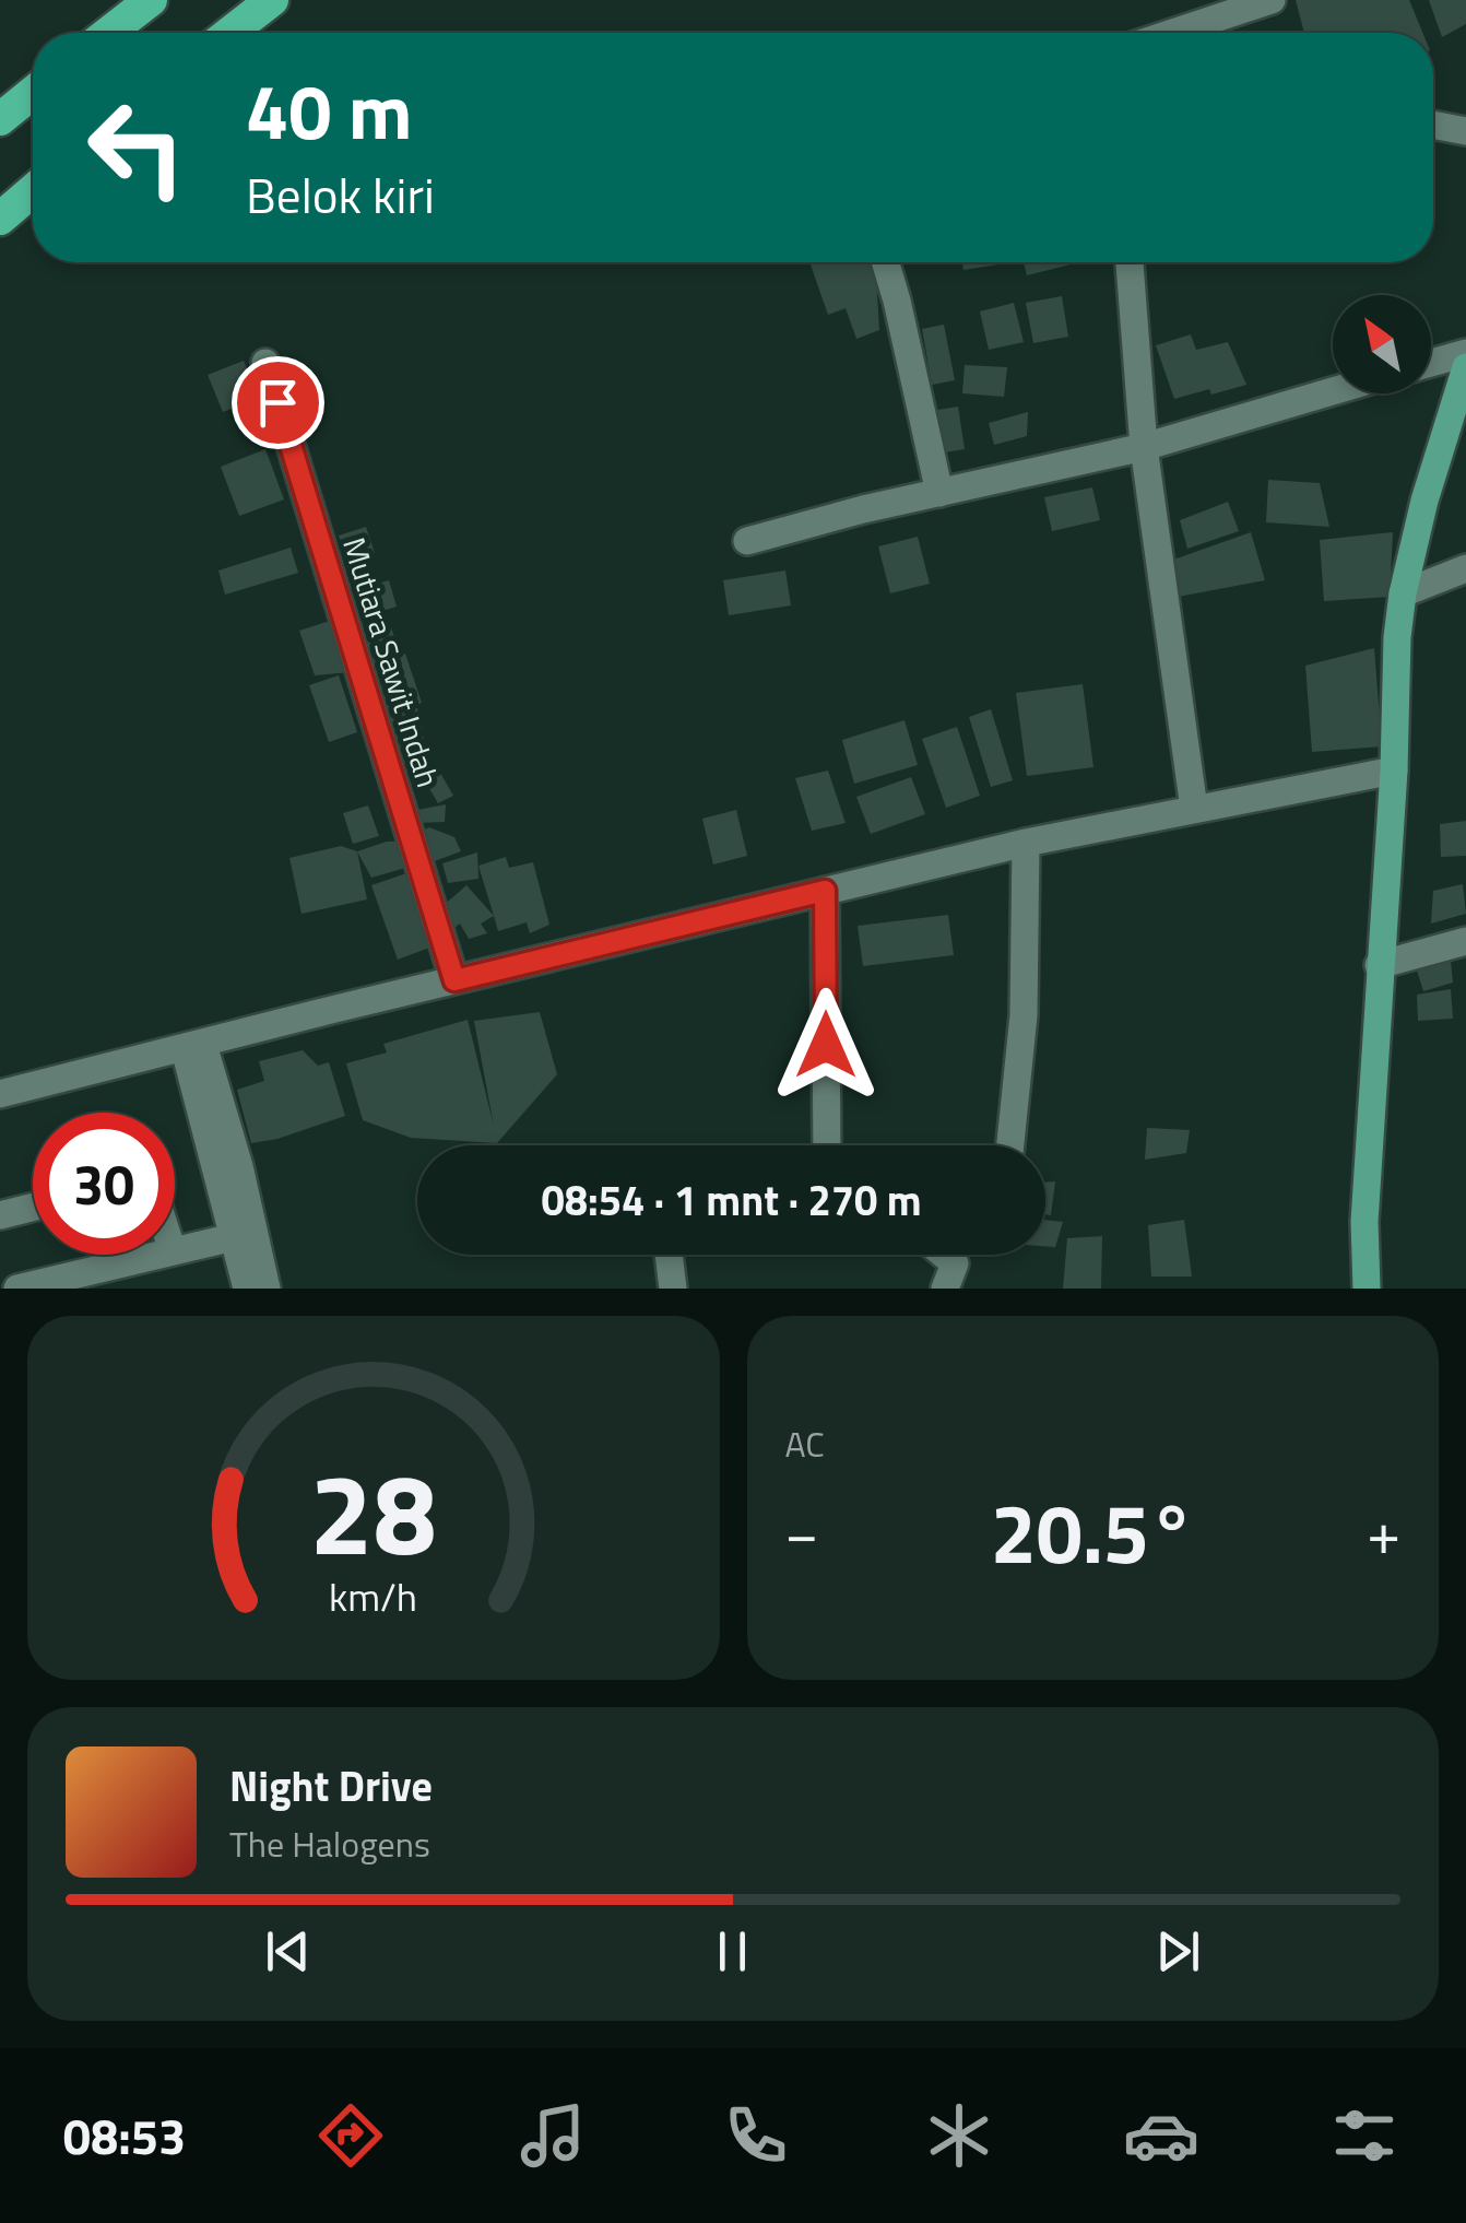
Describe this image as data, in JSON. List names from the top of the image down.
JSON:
{
  "streets": {
    "street": ["Mutiara Sawit Indah"]
  },
  "north": "top left",
  "page": {
    "turn": ["40 m", "Belok kiri"],
    "limit": "30",
    "trip": "08:54 · 1 mnt · 270 m",
    "tile": "AC",
    "heat": ["−", "20.5°", "+"],
    "song": ["Night Drive", "The Halogens"],
    "tabs": "08:53",
    "gauge": ["28", "km/h"]
  }
}
